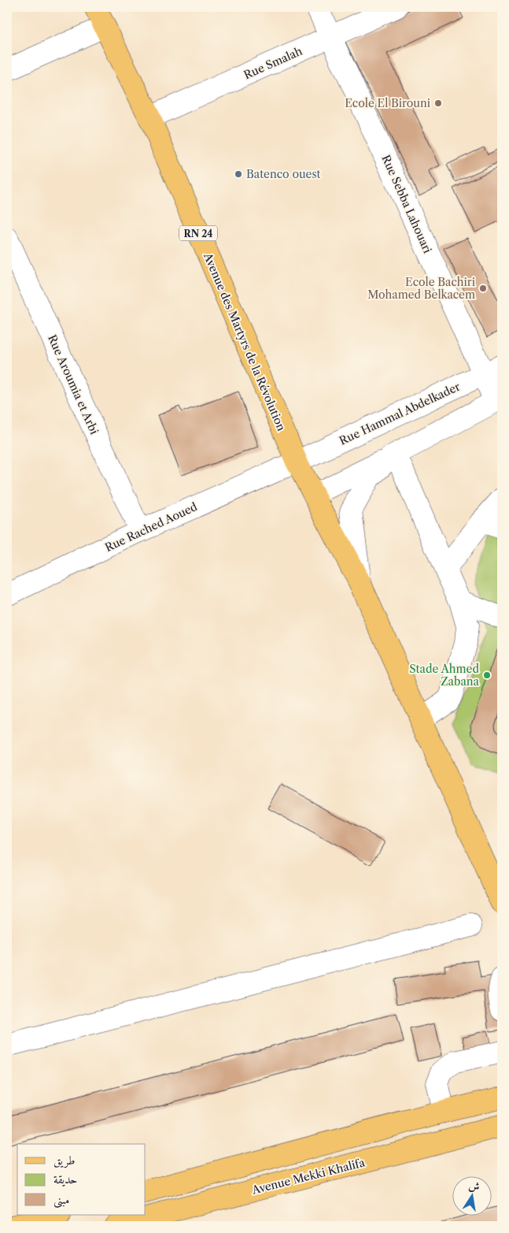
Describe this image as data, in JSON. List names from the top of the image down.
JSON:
{
  "streets": {
    "main road": ["RN 24", "Avenue des Martyrs de la Révolution", "Avenue Mekki Khalifa"],
    "street": [
      "Rue Smalah",
      "Rue Sebba Lahouari",
      "Rue Aroumia et Arbi",
      "Rue Hammal Abdelkader",
      "Rue Rached Aoued"
    ]
  },
  "crossings": [
    ["Rue Smalah", "Rue Sebba Lahouari"],
    ["Rue Smalah", "Avenue des Martyrs de la Révolution"],
    ["Rue Sebba Lahouari", "Rue Hammal Abdelkader"],
    ["Avenue des Martyrs de la Révolution", "Rue Hammal Abdelkader"],
    ["Avenue des Martyrs de la Révolution", "Rue Rached Aoued"],
    ["Rue Aroumia et Arbi", "Rue Rached Aoued"],
    ["Rue Hammal Abdelkader", "Rue Rached Aoued"]
  ],
  "places": [
    "Ecole El Birouni",
    "Batenco ouest",
    "Ecole Bachiri Mohamed Belkacem",
    "Stade Ahmed Zabana"
  ],
  "legend": ["طريق", "حديقة", "مبنى"],
  "north": "top"
}
